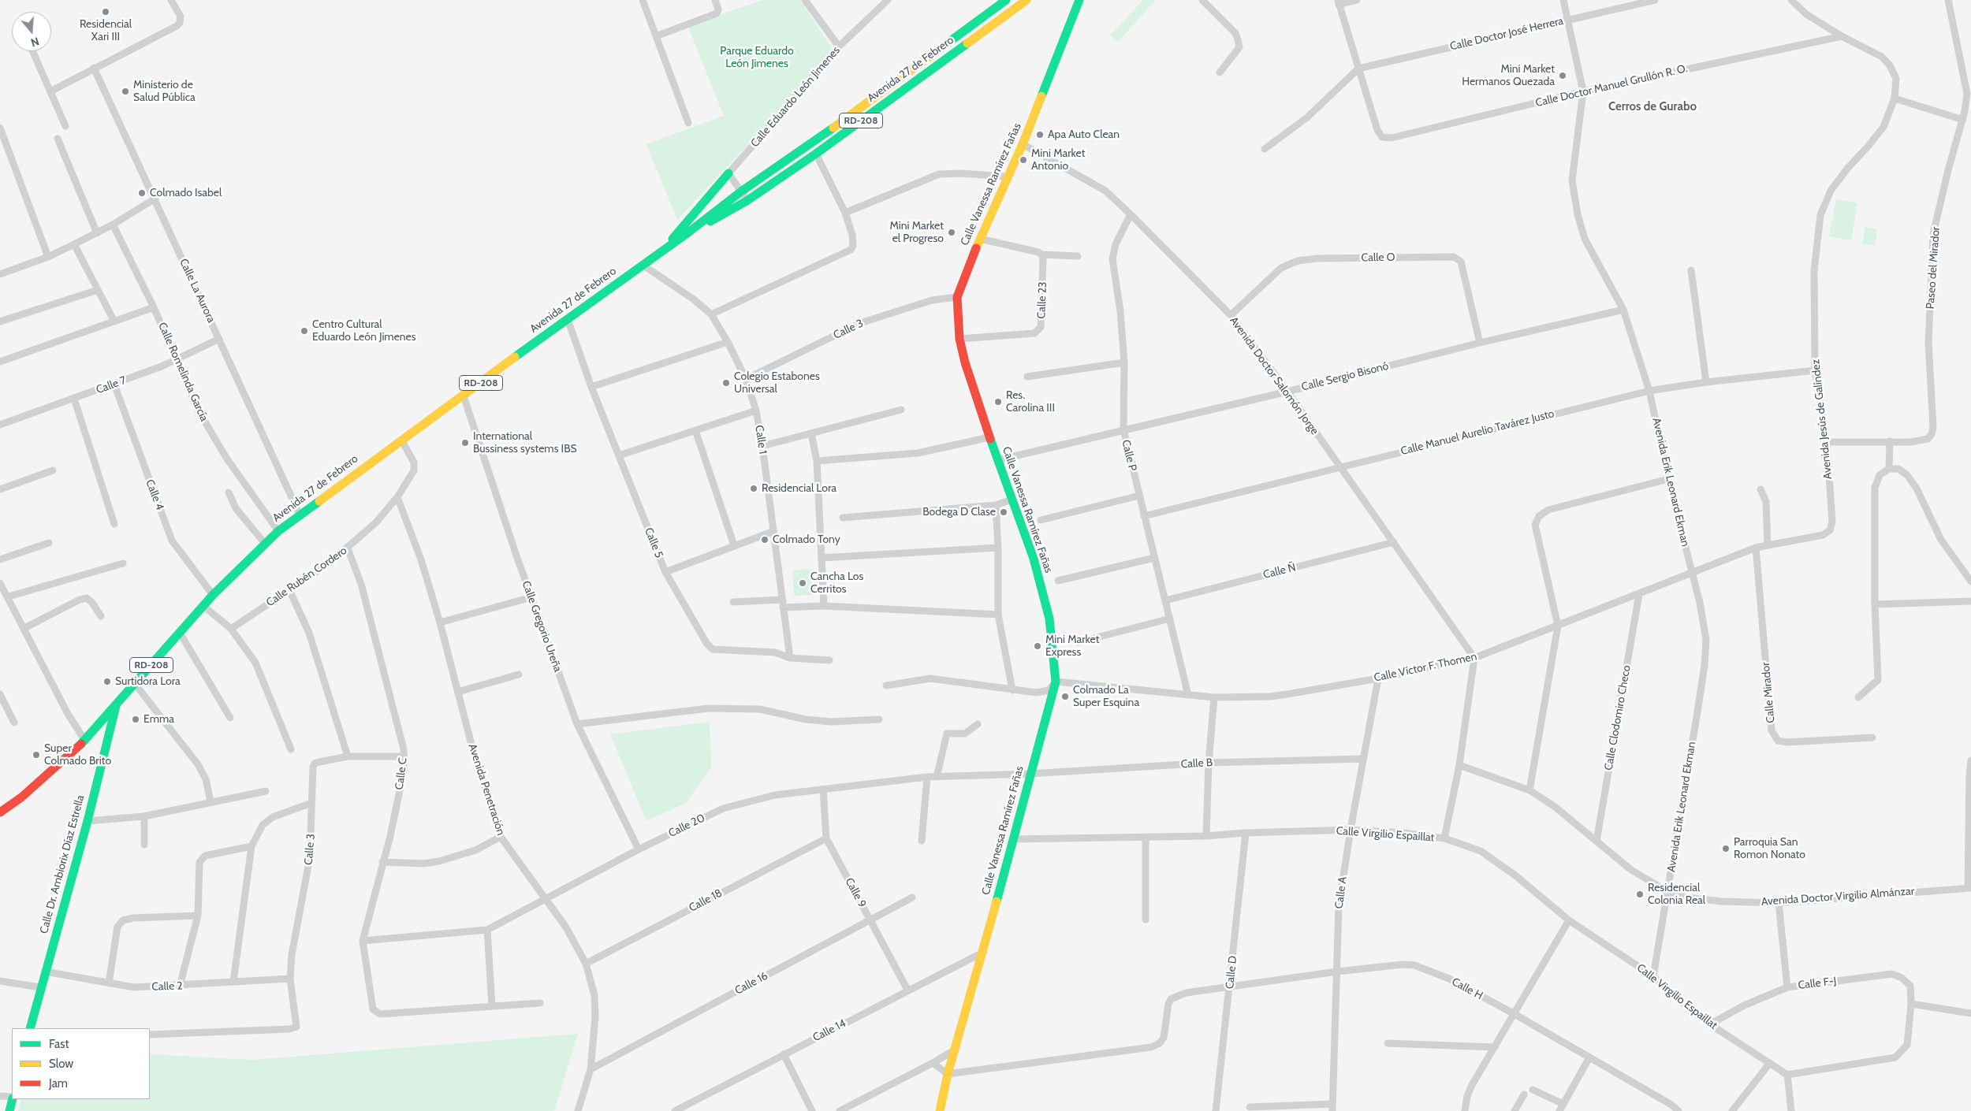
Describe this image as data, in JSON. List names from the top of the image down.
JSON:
{
  "streets": {
    "main road": [
      "Avenida 27 de Febrero",
      "RD-208",
      "Calle Vanessa Ramírez Fañas",
      "Calle Dr. Ambiorix Díaz Estrella"
    ],
    "street": [
      "Calle Doctor José Herrera",
      "Calle Doctor Manuel Grullón R. O.",
      "Calle Eduardo León Jimenes",
      "Calle O",
      "Paseo del Mirador",
      "Calle La Aurora",
      "Calle 23",
      "Calle 3",
      "Calle Romelinda García",
      "Avenida Doctor Salomón Jorge",
      "Calle Sergio Bisonó",
      "Calle 7",
      "Avenida Jesús de Galíndez",
      "Calle Manuel Aurelio Tavárez Justo",
      "Calle 1",
      "Calle P",
      "Avenida Erik Leonard Ekman",
      "Calle 4",
      "Calle 5",
      "Calle Ñ",
      "Calle Rubén Cordero",
      "Calle Gregorio Ureña",
      "Calle Víctor F. Thomen",
      "Calle Mirador",
      "Calle Clodomiro Checo",
      "Calle B",
      "Calle C",
      "Avenida Penetración",
      "Calle 20",
      "Calle Virgilio Espaillat",
      "Calle 9",
      "Calle A",
      "Avenida Doctor Virgilio Almánzar",
      "Calle 18",
      "Calle D",
      "Calle 16",
      "Calle F-J",
      "Calle 2",
      "Calle H",
      "Calle 14"
    ]
  },
  "crossings": [
    ["Calle Doctor José Herrera", "Calle Doctor Manuel Grullón R. O."],
    ["Calle Doctor José Herrera", "Avenida Erik Leonard Ekman"],
    ["Avenida 27 de Febrero", "Calle La Aurora"],
    ["Avenida 27 de Febrero", "Calle Romelinda García"],
    ["Avenida 27 de Febrero", "Calle 1"],
    ["Avenida 27 de Febrero", "Calle 4"],
    ["Avenida 27 de Febrero", "Calle 5"],
    ["Avenida 27 de Febrero", "Calle Rubén Cordero"],
    ["Avenida 27 de Febrero", "Calle Gregorio Ureña"],
    ["Avenida 27 de Febrero", "Calle Dr. Ambiorix Díaz Estrella"],
    ["Calle Doctor Manuel Grullón R. O.", "Avenida Jesús de Galíndez"],
    ["Calle Doctor Manuel Grullón R. O.", "Avenida Erik Leonard Ekman"],
    ["Calle Vanessa Ramírez Fañas", "Calle 23"],
    ["Calle Vanessa Ramírez Fañas", "Calle 3"],
    ["Calle Vanessa Ramírez Fañas", "Avenida Doctor Salomón Jorge"],
    ["Calle Vanessa Ramírez Fañas", "Calle Sergio Bisonó"],
    ["Calle Vanessa Ramírez Fañas", "Calle Víctor F. Thomen"],
    ["Calle Vanessa Ramírez Fañas", "Calle B"],
    ["Calle Vanessa Ramírez Fañas", "Calle 20"],
    ["Calle Vanessa Ramírez Fañas", "Calle Virgilio Espaillat"],
    ["Calle Vanessa Ramírez Fañas", "Calle H"],
    ["Calle Vanessa Ramírez Fañas", "Calle 14"],
    ["Calle O", "Avenida Doctor Salomón Jorge"],
    ["Calle O", "Calle Sergio Bisonó"],
    ["Paseo del Mirador", "Avenida Jesús de Galíndez"],
    ["Calle La Aurora", "Calle 7"],
    ["Calle 3", "Calle 1"],
    ["Calle 3", "Calle C"],
    ["Calle 3", "Calle 2"],
    ["Calle Romelinda García", "Calle 7"],
    ["Avenida Doctor Salomón Jorge", "Calle Sergio Bisonó"],
    ["Avenida Doctor Salomón Jorge", "Calle Manuel Aurelio Tavárez Justo"],
    ["Avenida Doctor Salomón Jorge", "Calle P"],
    ["Avenida Doctor Salomón Jorge", "Calle Ñ"],
    ["Avenida Doctor Salomón Jorge", "Calle Víctor F. Thomen"],
    ["Calle Sergio Bisonó", "Calle P"],
    ["Calle Sergio Bisonó", "Avenida Erik Leonard Ekman"],
    ["Calle 7", "Calle 4"],
    ["Avenida Jesús de Galíndez", "Calle Manuel Aurelio Tavárez Justo"],
    ["Avenida Jesús de Galíndez", "Calle Víctor F. Thomen"],
    ["Calle Manuel Aurelio Tavárez Justo", "Calle P"],
    ["Calle Manuel Aurelio Tavárez Justo", "Avenida Erik Leonard Ekman"],
    ["Calle 1", "Calle 5"],
    ["Calle P", "Calle Ñ"],
    ["Calle P", "Calle Víctor F. Thomen"],
    ["Avenida Erik Leonard Ekman", "Calle Víctor F. Thomen"],
    ["Avenida Erik Leonard Ekman", "Calle Virgilio Espaillat"],
    ["Avenida Erik Leonard Ekman", "Avenida Doctor Virgilio Almánzar"],
    ["Calle Rubén Cordero", "Calle C"],
    ["Calle Rubén Cordero", "Avenida Penetración"],
    ["Calle Gregorio Ureña", "Calle 20"],
    ["Calle Víctor F. Thomen", "Calle Mirador"],
    ["Calle Víctor F. Thomen", "Calle Clodomiro Checo"],
    ["Calle Víctor F. Thomen", "Calle A"],
    ["Calle Clodomiro Checo", "Avenida Doctor Virgilio Almánzar"],
    ["Calle B", "Calle 20"],
    ["Calle B", "Calle A"],
    ["Calle C", "Calle 20"],
    ["Avenida Penetración", "Calle 20"],
    ["Avenida Penetración", "Calle 18"],
    ["Avenida Penetración", "Calle 16"],
    ["Calle 20", "Calle 9"],
    ["Calle Virgilio Espaillat", "Calle A"],
    ["Calle Virgilio Espaillat", "Calle D"],
    ["Calle Virgilio Espaillat", "Calle F-J"],
    ["Calle Dr. Ambiorix Díaz Estrella", "Calle 2"],
    ["Calle 9", "Calle 18"],
    ["Calle 9", "Calle 16"],
    ["Calle 9", "Calle 14"],
    ["Calle A", "Calle H"],
    ["Calle D", "Calle H"]
  ],
  "districts": ["Cerros de Gurabo"],
  "parks": ["Parque Eduardo León Jimenes"],
  "places": [
    "Residencial Xari III",
    "Mini Market Hermanos Quezada",
    "Ministerio de Salud Pública",
    "Apa Auto Clean",
    "Mini Market Antonio",
    "Colmado Isabel",
    "Mini Market el Progreso",
    "Centro Cultural Eduardo León Jimenes",
    "Colegio Estabones Universal",
    "Res. Carolina III",
    "International Bussiness systems IBS",
    "Residencial Lora",
    "Bodega D Clase",
    "Colmado Tony",
    "Cancha Los Cerritos",
    "Mini Market Express",
    "Surtidora Lora",
    "Colmado La Super Esquina",
    "Emma",
    "Super Colmado Brito",
    "Parroquia San Romon Nonato",
    "Residencial Colonia Real"
  ],
  "legend": ["Fast", "Slow", "Jam"],
  "north": "bottom"
}
